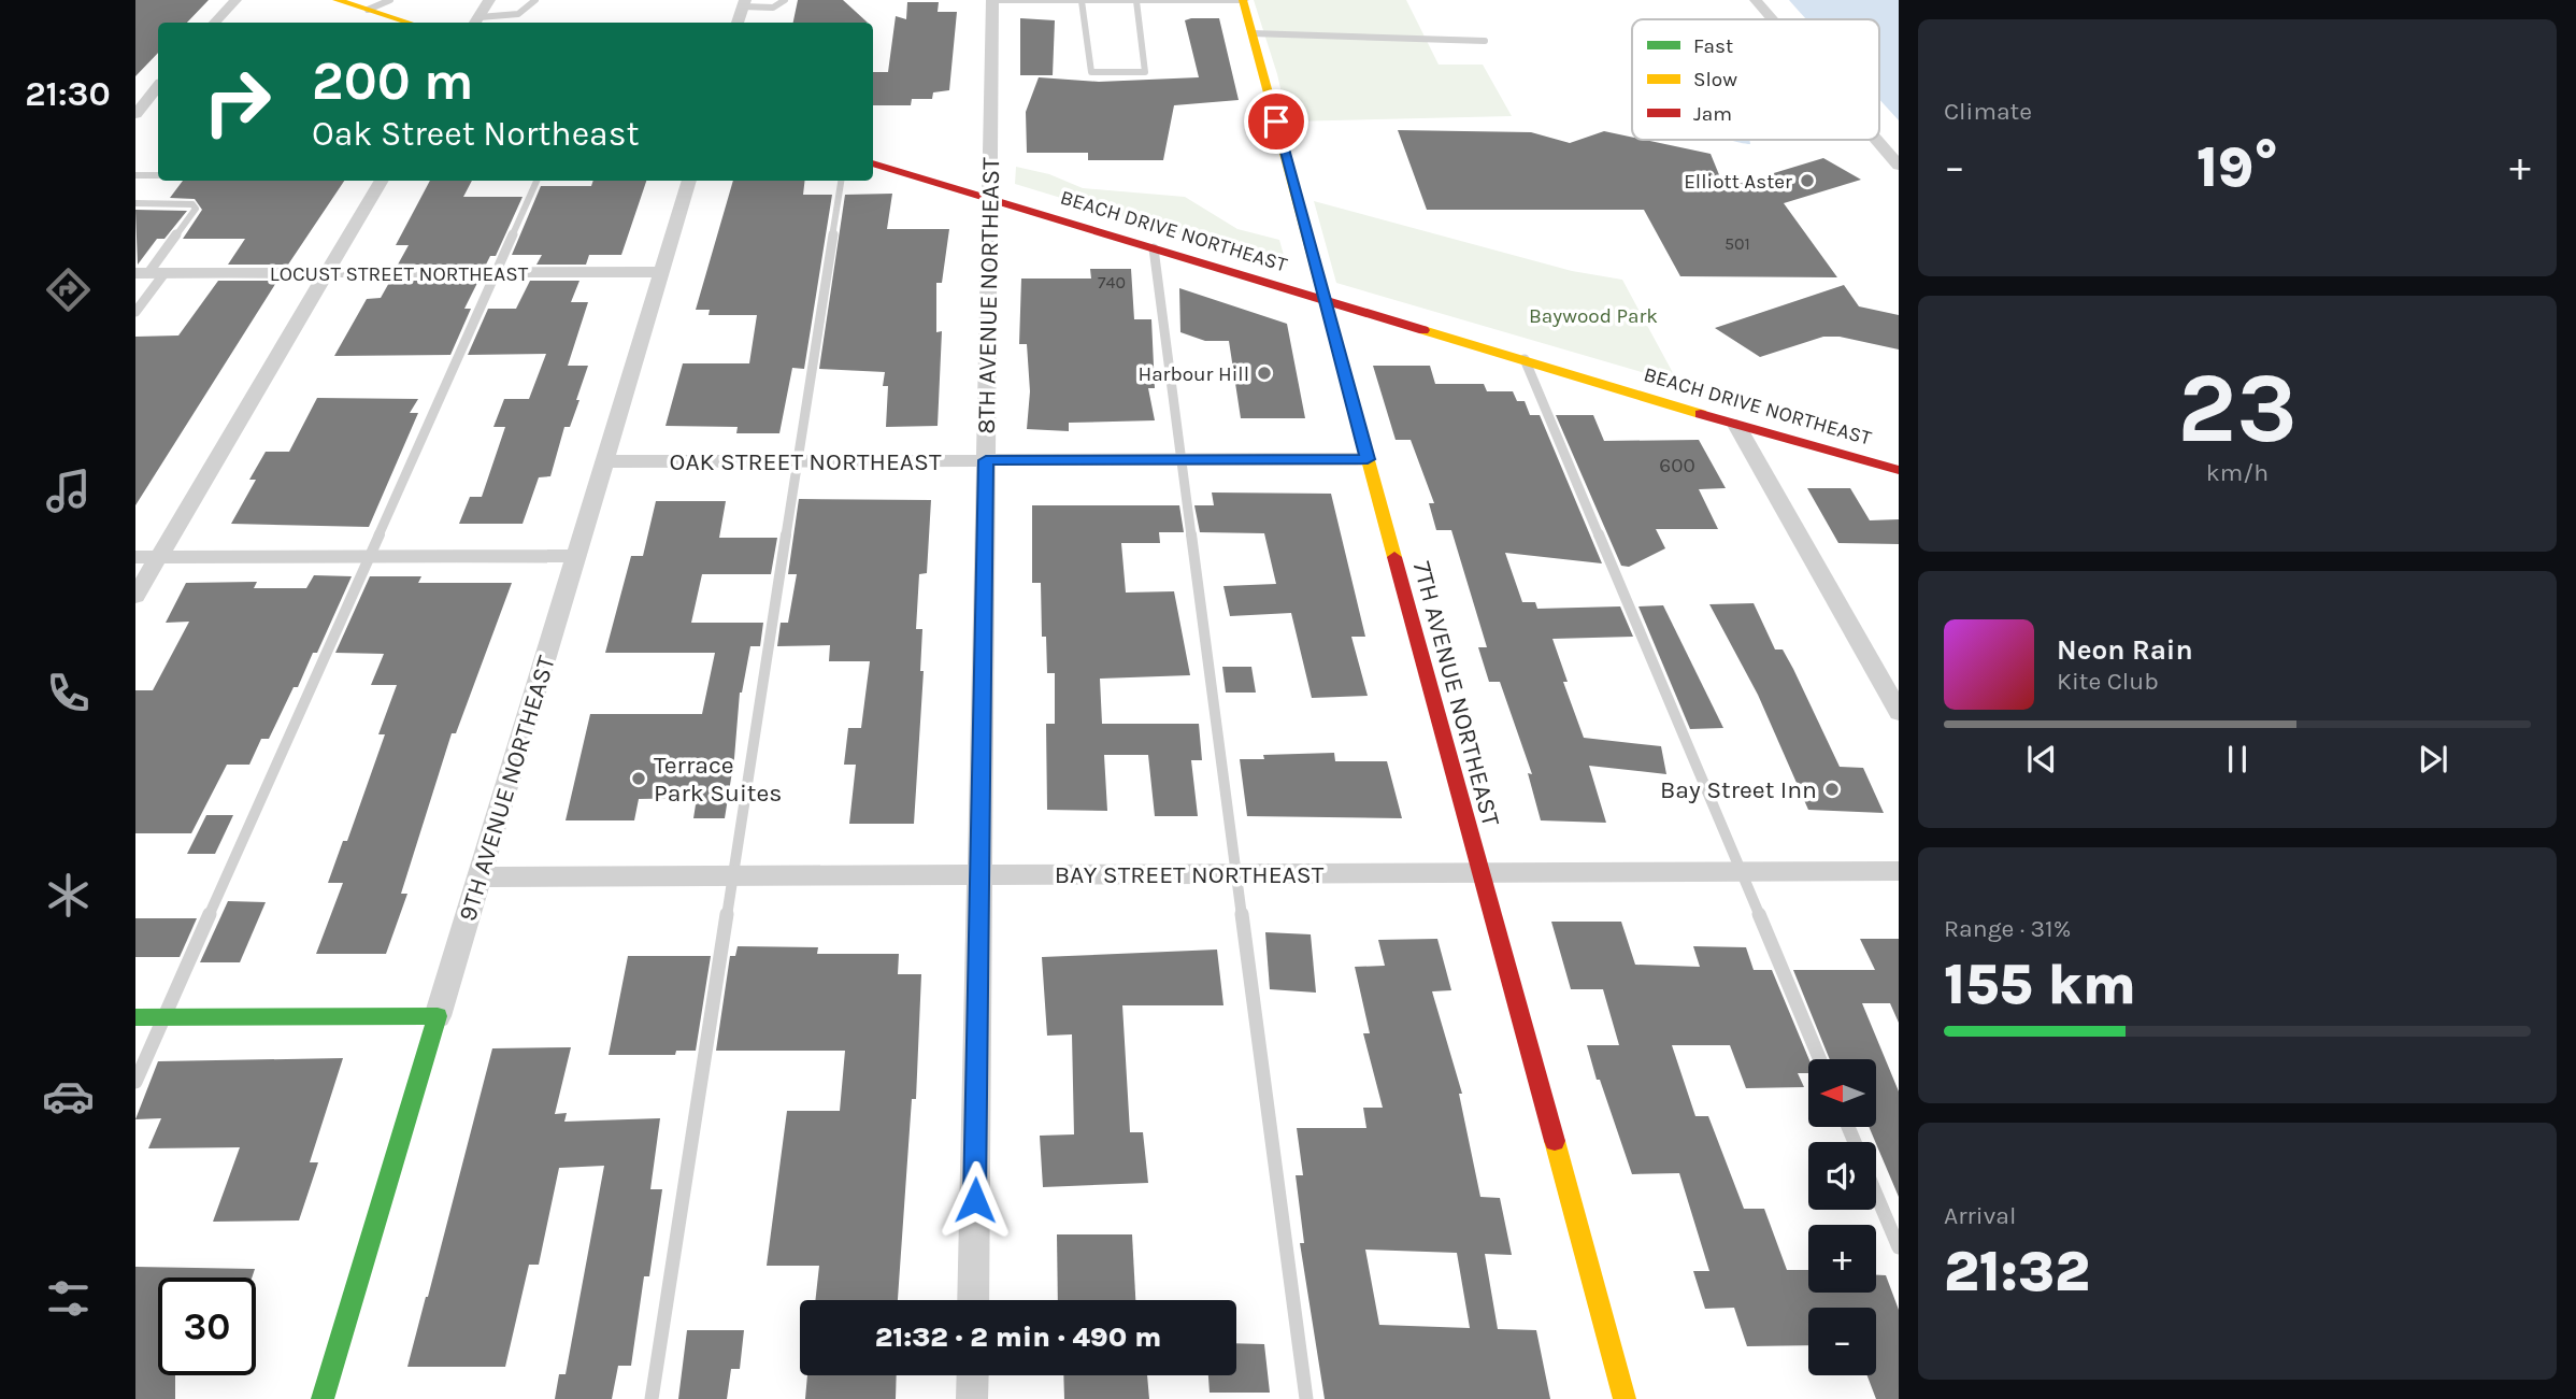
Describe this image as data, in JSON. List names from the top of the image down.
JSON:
{
  "streets": {
    "street": [
      "BEACH DRIVE NORTHEAST",
      "LOCUST STREET NORTHEAST",
      "8TH AVENUE NORTHEAST",
      "OAK STREET NORTHEAST",
      "7TH AVENUE NORTHEAST",
      "9TH AVENUE NORTHEAST",
      "BAY STREET NORTHEAST"
    ]
  },
  "crossings": [
    ["BEACH DRIVE NORTHEAST", "8TH AVENUE NORTHEAST"],
    ["BEACH DRIVE NORTHEAST", "7TH AVENUE NORTHEAST"],
    ["LOCUST STREET NORTHEAST", "9TH AVENUE NORTHEAST"],
    ["8TH AVENUE NORTHEAST", "OAK STREET NORTHEAST"],
    ["8TH AVENUE NORTHEAST", "BAY STREET NORTHEAST"],
    ["OAK STREET NORTHEAST", "7TH AVENUE NORTHEAST"],
    ["OAK STREET NORTHEAST", "9TH AVENUE NORTHEAST"],
    ["7TH AVENUE NORTHEAST", "BAY STREET NORTHEAST"],
    ["9TH AVENUE NORTHEAST", "BAY STREET NORTHEAST"]
  ],
  "parks": ["Baywood Park"],
  "places": [
    "Elliott Aster",
    "Harbour Hill",
    "Terrace Park Suites",
    "Bay Street Inn"
  ],
  "house_numbers": ["501", "740", "600"],
  "legend": ["Fast", "Slow", "Jam"],
  "north": "left",
  "page": {
    "tabs": "21:30",
    "tile": [
      "Climate",
      ["23", "km/h"],
      ["Range · 31%", "155 km"],
      ["Arrival", "21:32"]
    ],
    "turn": ["200 m", "Oak Street Northeast"],
    "heat": ["−", "19°", "+"],
    "song": ["Neon Rain", "Kite Club"],
    "map_buttons": ["+", "−"],
    "limit": "30",
    "trip": "21:32 · 2 min · 490 m"
  }
}
